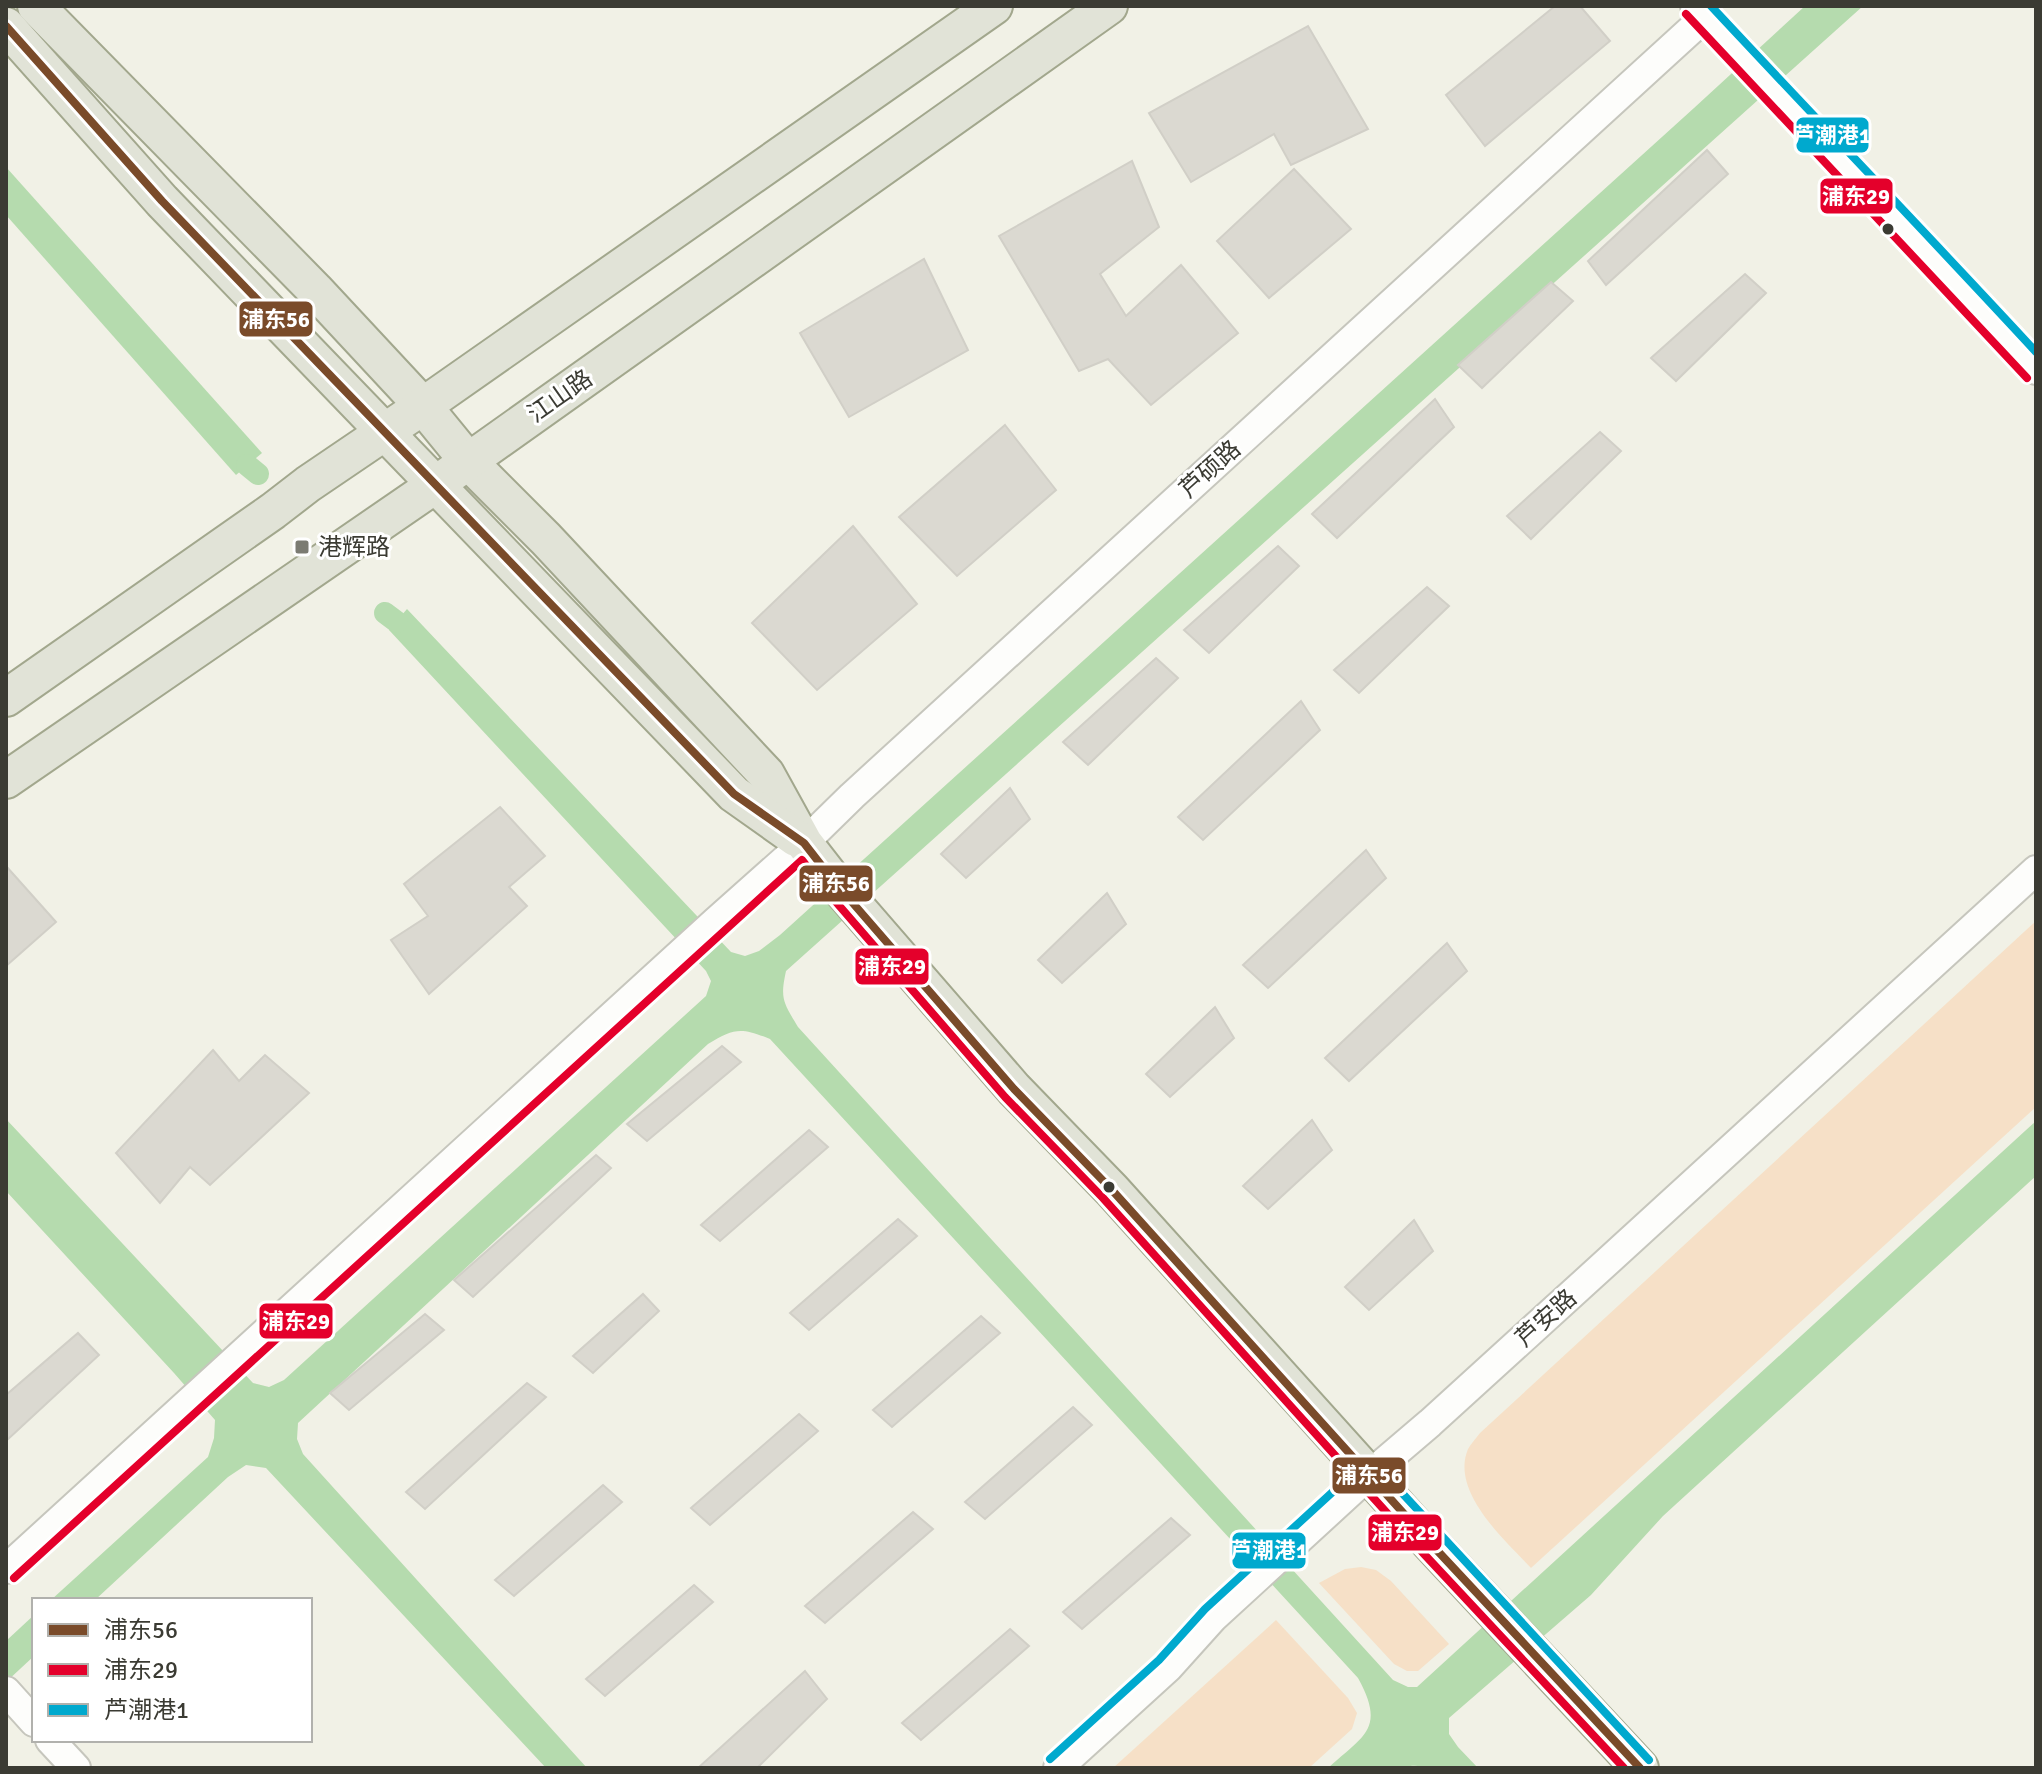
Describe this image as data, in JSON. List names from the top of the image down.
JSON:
{
  "streets": {
    "main road": ["江山路"],
    "street": ["芦硕路", "芦安路"]
  },
  "places": {
    "transit": ["港辉路"]
  },
  "lines": ["transit line 芦潮港1", "transit line 浦东29", "transit line 浦东56"],
  "legend": ["浦东56", "浦东29", "芦潮港1"]
}
